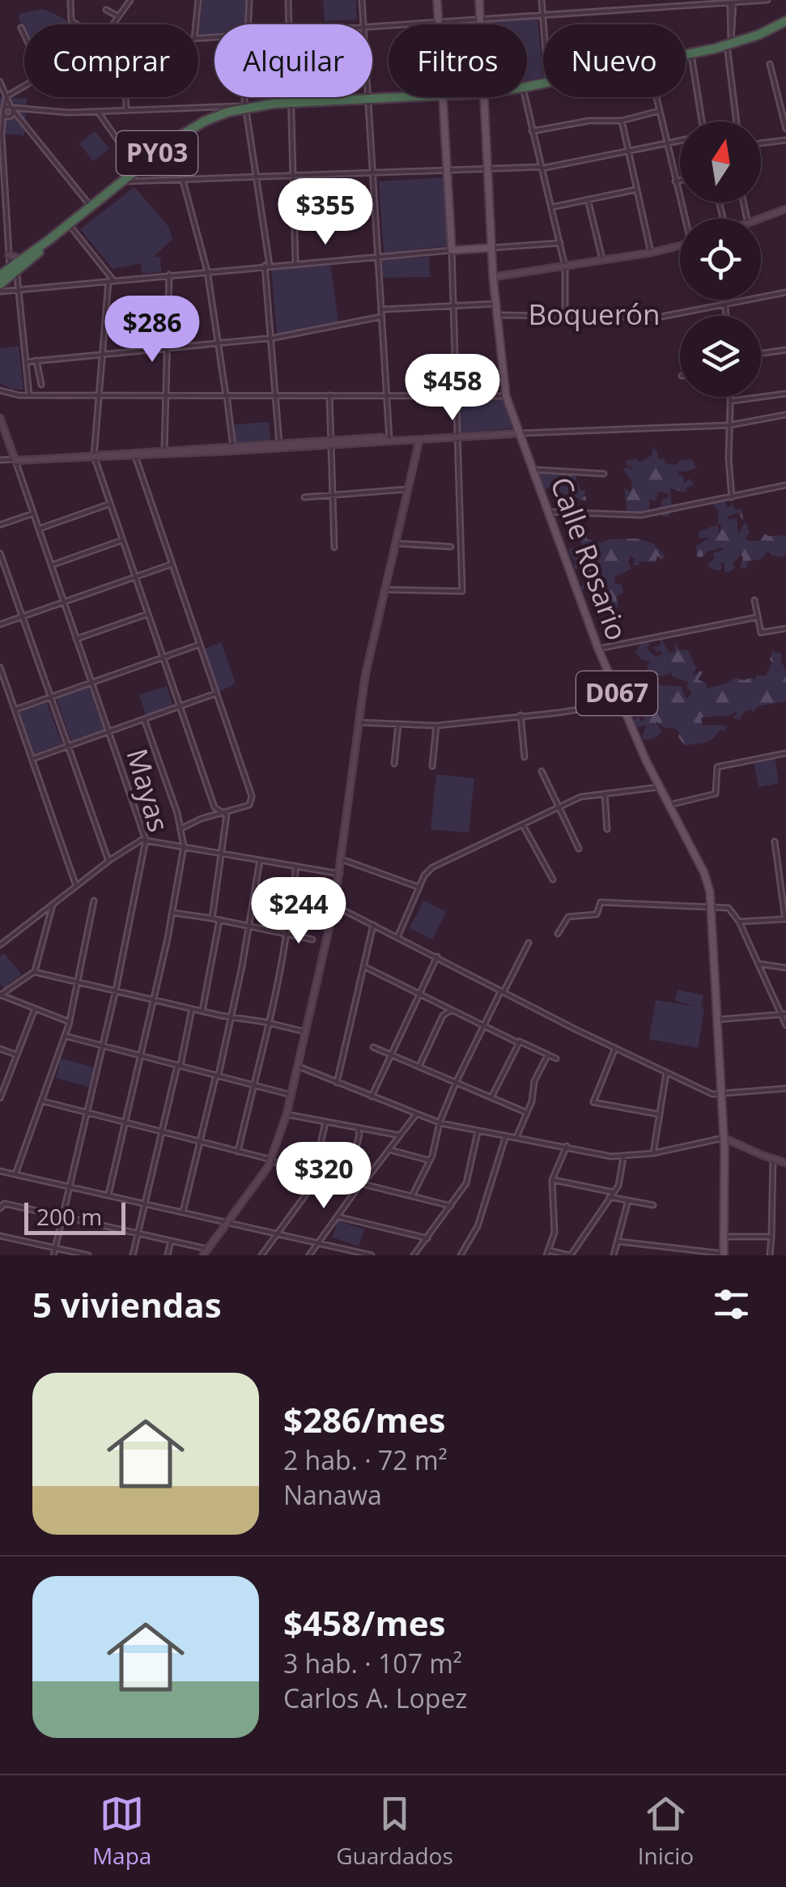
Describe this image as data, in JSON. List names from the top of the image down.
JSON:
{
  "streets": {
    "highway": ["PY03"],
    "main road": ["Calle Rosario", "D067"],
    "street": ["Boquerón", "Mayas"]
  },
  "crossings": [
    ["Boquerón", "Calle Rosario"],
    ["Calle Rosario", "D067"]
  ],
  "scale_bar": "200 m",
  "north": "top",
  "page": {
    "chip": [
      "Comprar",
      "Alquilar",
      "Filtros",
      "Nuevo"
    ],
    "price": [
      "$355",
      "$286",
      "$458",
      "$244",
      "$320"
    ],
    "scale": "200 m",
    "heading": "5 viviendas",
    "list": [
      {
        "name": "$286/mes",
        "note": "2 hab. · 72 m² · Nanawa"
      },
      {
        "name": "$458/mes",
        "note": "3 hab. · 107 m² · Carlos A. Lopez"
      }
    ],
    "tabs": ["Mapa", "Guardados", "Inicio"]
  }
}
